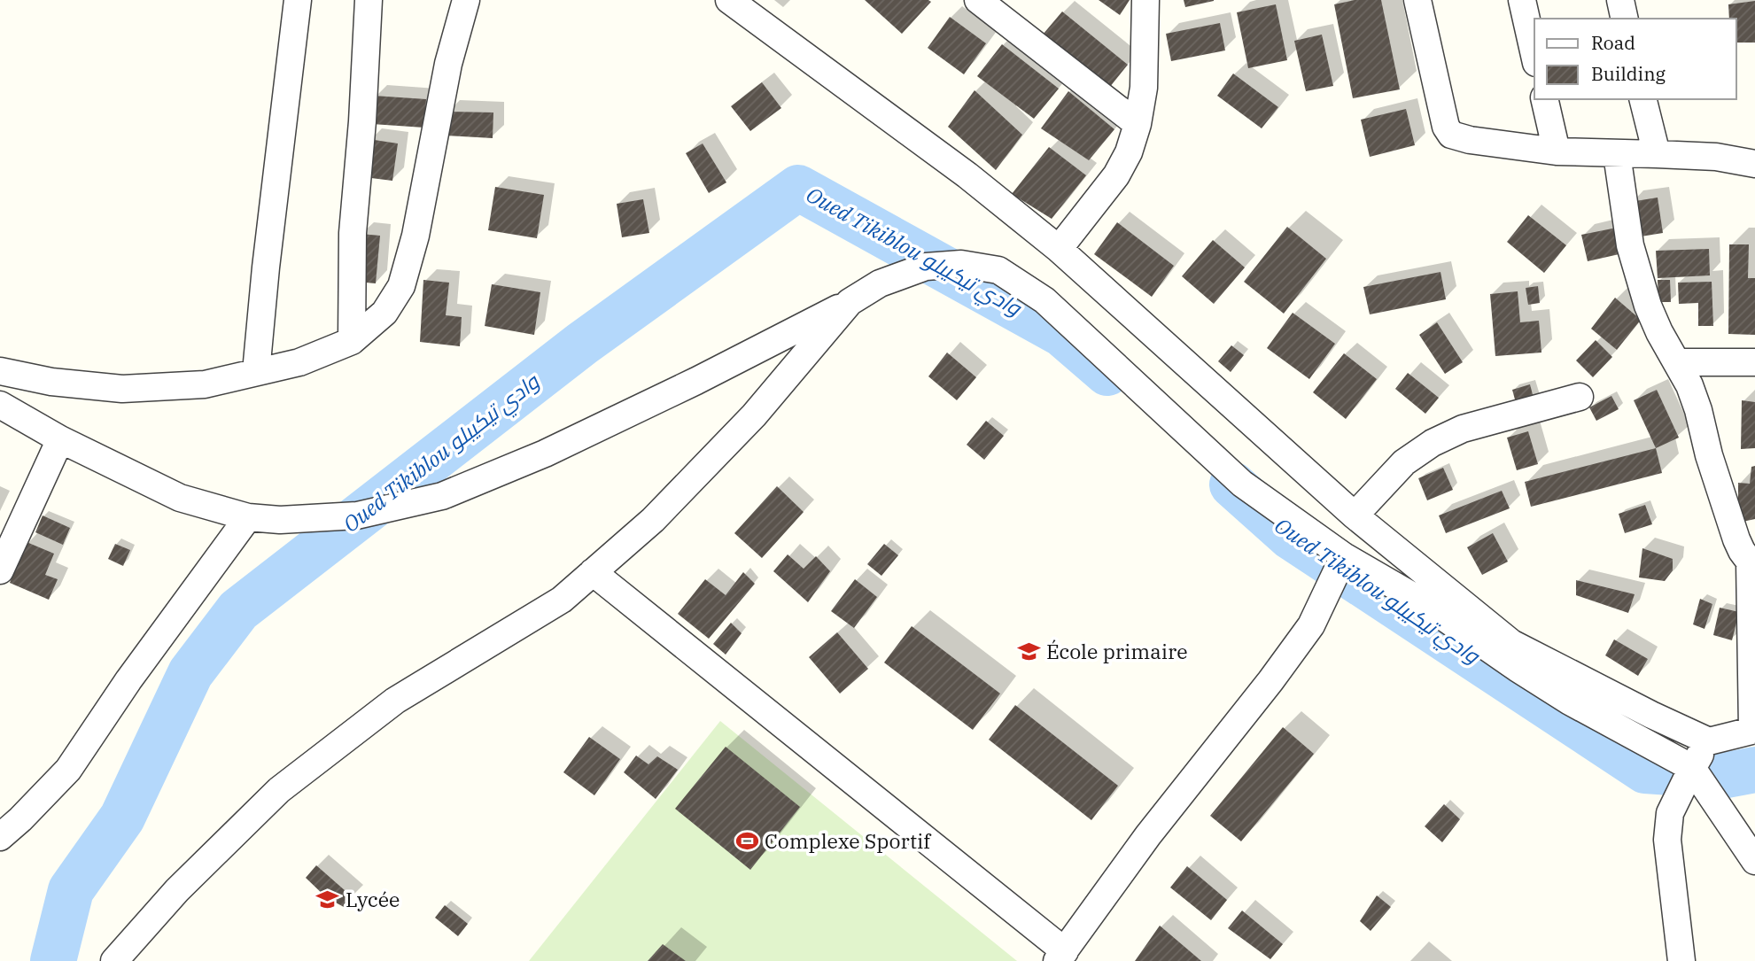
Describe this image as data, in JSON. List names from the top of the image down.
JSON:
{
  "water": ["Oued Tikiblou وادي تيكيبلو"],
  "places": {
    "school or university": ["École primaire", "Lycée"],
    "sports": ["Complexe Sportif"]
  },
  "legend": ["Road", "Building"]
}
